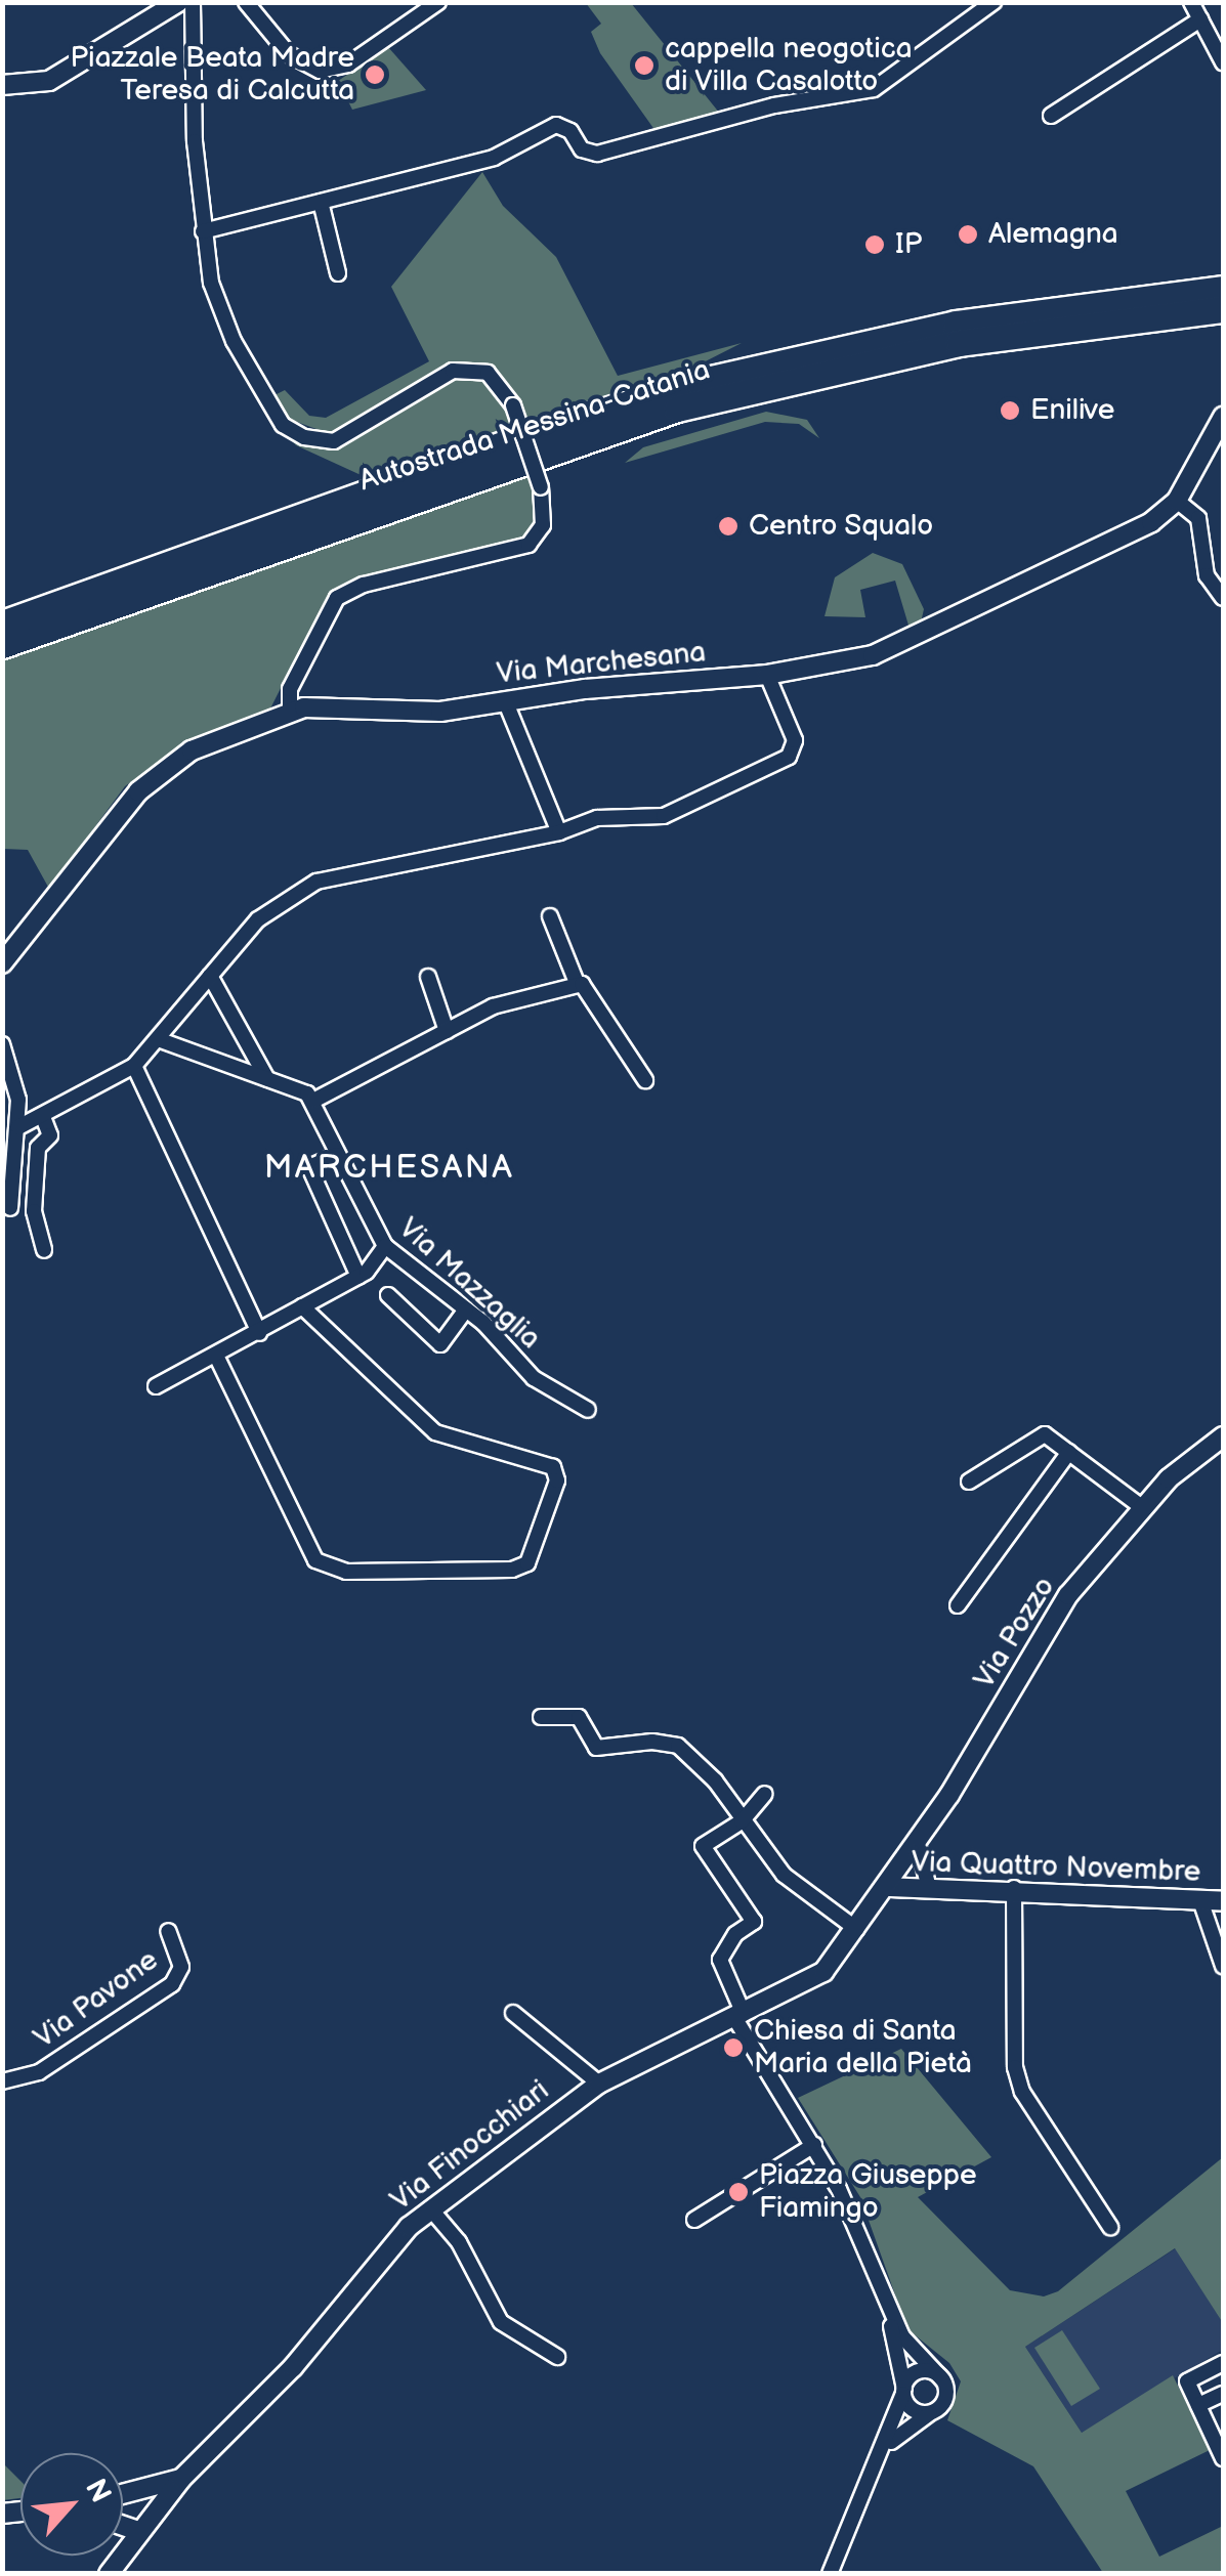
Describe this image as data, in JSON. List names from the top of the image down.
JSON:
{
  "streets": {
    "highway": ["Autostrada Messina-Catania"],
    "street": [
      "Via Marchesana",
      "Via Mazzaglia",
      "Via Pozzo",
      "Via Quattro Novembre",
      "Via Pavone",
      "Via Finocchiari"
    ]
  },
  "crossings": [
    ["Via Pozzo", "Via Quattro Novembre"],
    ["Via Pozzo", "Via Finocchiari"],
    ["Via Quattro Novembre", "Via Finocchiari"]
  ],
  "districts": ["MARCHESANA"],
  "places": [
    "cappella neogotica di Villa Casalotto",
    "Piazzale Beata Madre Teresa di Calcutta",
    "Alemagna",
    "IP",
    "Enilive",
    "Centro Squalo",
    "Chiesa di Santa Maria della Pietà",
    "Piazza Giuseppe Fiamingo"
  ],
  "north": "top right"
}
